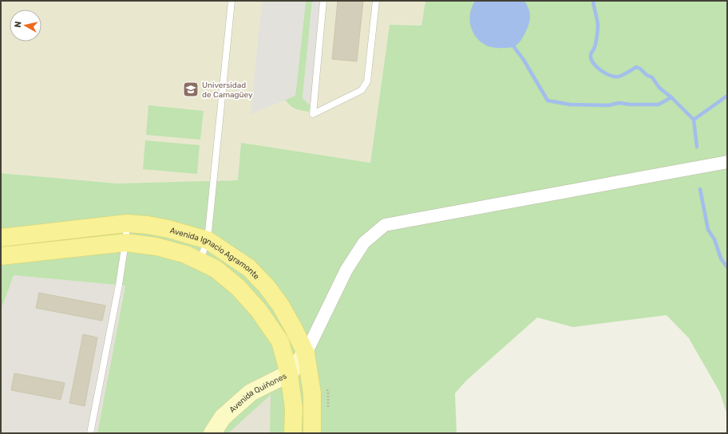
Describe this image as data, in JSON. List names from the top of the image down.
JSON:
{
  "streets": {
    "main road": ["Avenida Ignacio Agramonte"],
    "street": ["Avenida Quiñones"]
  },
  "crossings": [
    ["Avenida Ignacio Agramonte", "Avenida Quiñones"]
  ],
  "places": {
    "school or university": ["Universidad de Camagüey"]
  },
  "north": "left"
}
